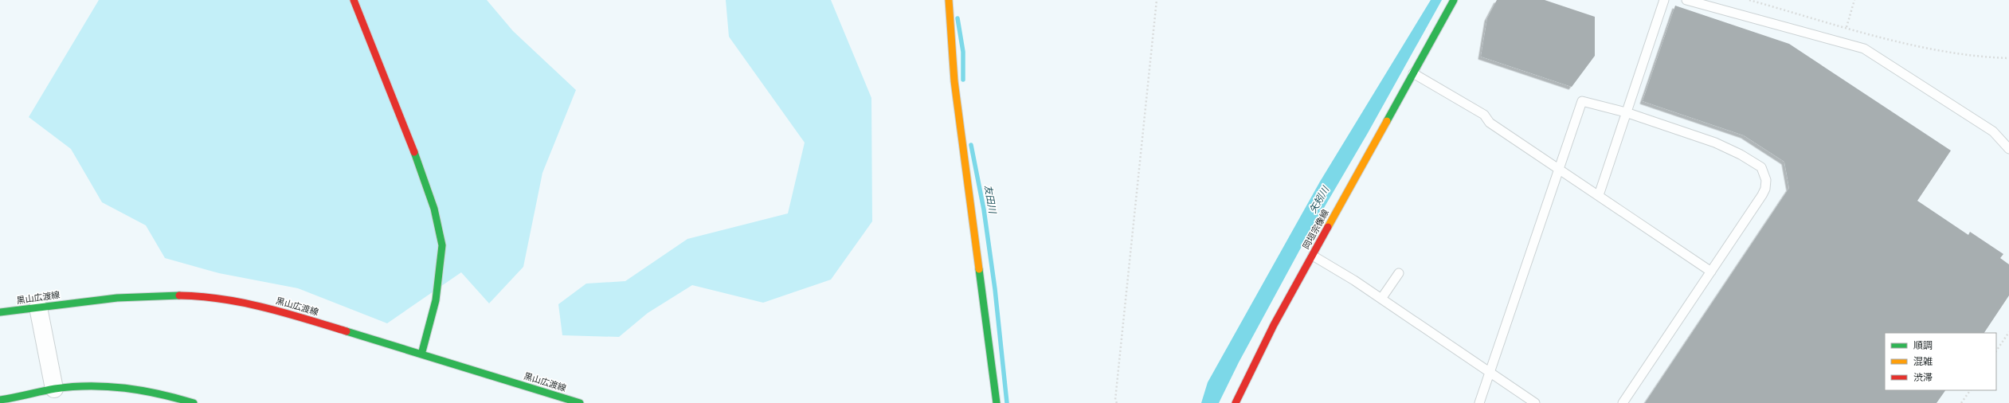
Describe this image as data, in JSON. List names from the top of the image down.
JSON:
{
  "streets": {
    "main road": ["岡垣宗像線", "黒山広渡線"]
  },
  "water": ["友田川", "矢矧川"],
  "legend": ["順調", "混雑", "渋滞"]
}
